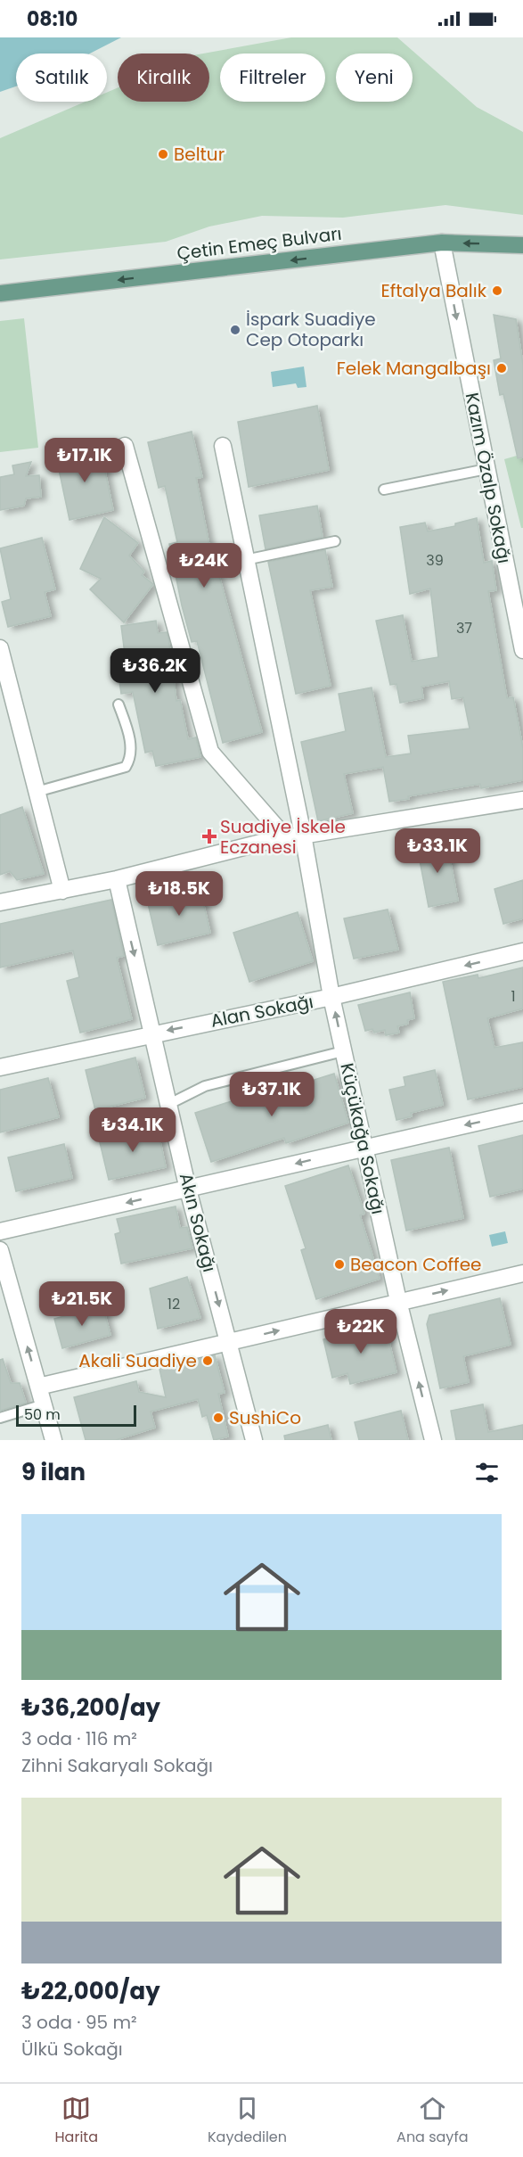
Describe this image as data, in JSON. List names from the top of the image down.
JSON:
{
  "streets": {
    "main road": ["Çetin Emeç Bulvarı"],
    "street": [
      "Kazım Özalp Sokağı",
      "Alan Sokağı",
      "Küçükağa Sokağı",
      "Akın Sokağı"
    ]
  },
  "crossings": [
    ["Çetin Emeç Bulvarı", "Kazım Özalp Sokağı"],
    ["Alan Sokağı", "Küçükağa Sokağı"],
    ["Alan Sokağı", "Akın Sokağı"]
  ],
  "one_way": [
    "Çetin Emeç Bulvarı",
    "Kazım Özalp Sokağı",
    "Alan Sokağı",
    "Akın Sokağı"
  ],
  "places": {
    "other": [
      "Beltur",
      "Eftalya Balık",
      "İspark Suadiye Cep Otoparkı",
      "Felek Mangalbaşı",
      "Beacon Coffee",
      "Akali Suadiye",
      "SushiCo"
    ],
    "health": ["Suadiye İskele Eczanesi"]
  },
  "house_numbers": [
    "39",
    "37",
    "1",
    "12"
  ],
  "scale_bar": "50 m",
  "page": {
    "status": "08:10",
    "chip": [
      "Satılık",
      "Kiralık",
      "Filtreler",
      "Yeni"
    ],
    "price": [
      "₺17.1K",
      "₺24K",
      "₺36.2K",
      "₺33.1K",
      "₺18.5K",
      "₺37.1K",
      "₺34.1K",
      "₺21.5K",
      "₺22K"
    ],
    "scale": "50 m",
    "heading": "9 ilan",
    "list": [
      {
        "name": "₺36,200/ay",
        "note": "3 oda · 116 m² · Zihni Sakaryalı Sokağı"
      },
      {
        "name": "₺22,000/ay",
        "note": "3 oda · 95 m² · Ülkü Sokağı"
      }
    ],
    "tabs": ["Harita", "Kaydedilen", "Ana sayfa"]
  }
}
